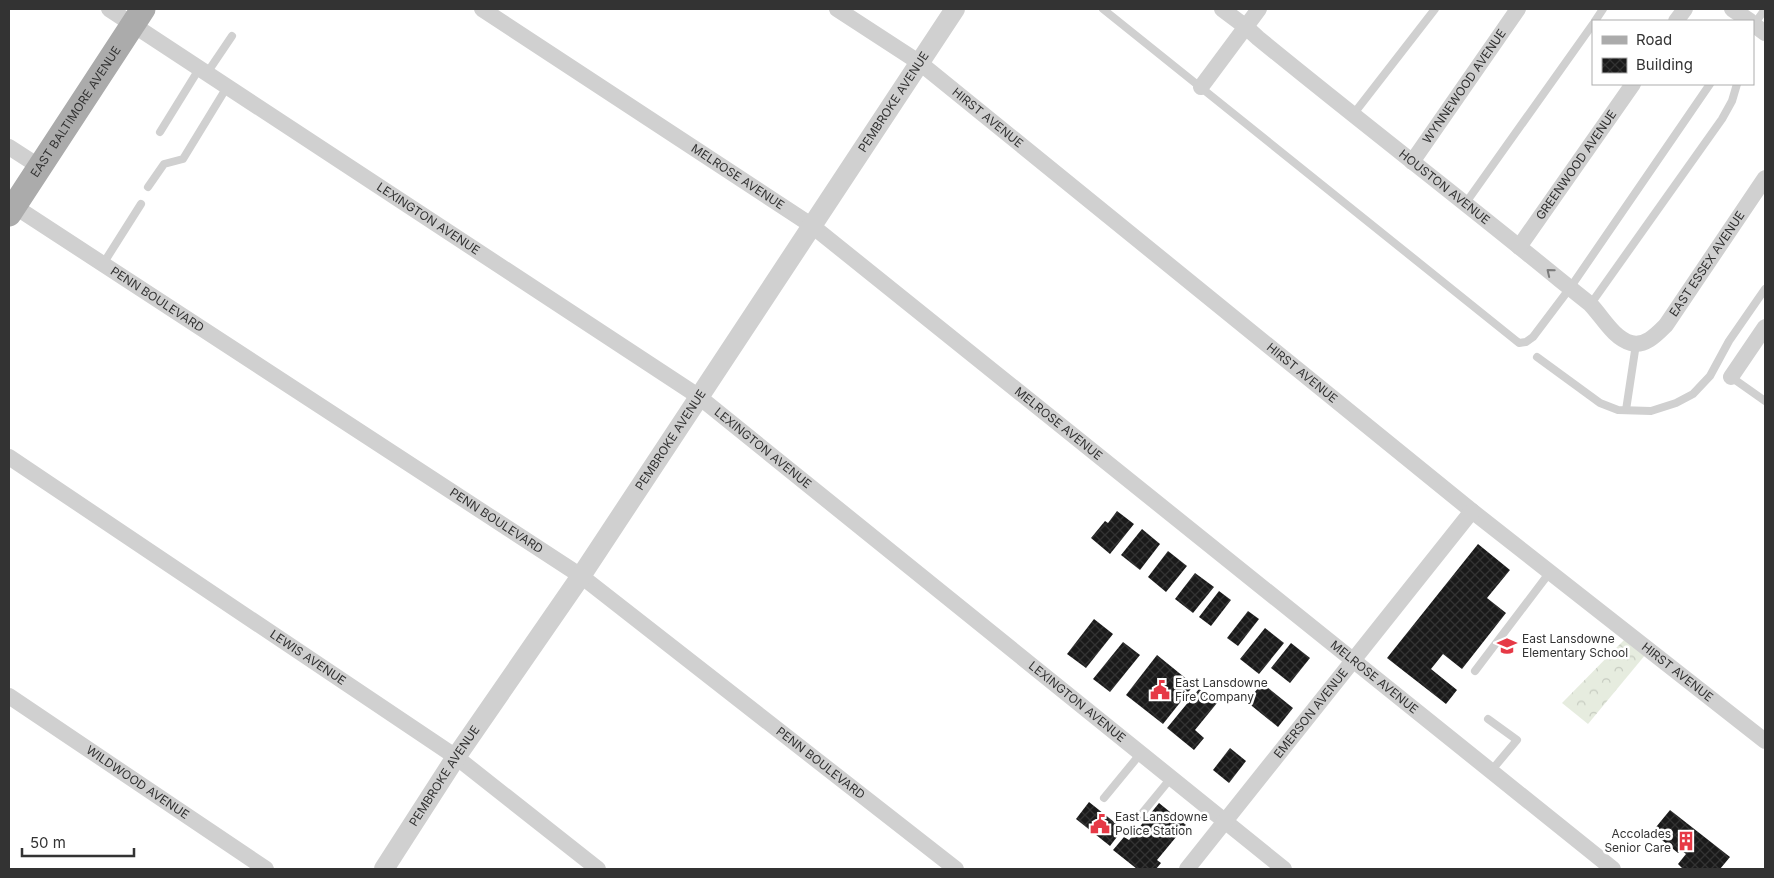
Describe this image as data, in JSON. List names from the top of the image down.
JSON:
{
  "streets": {
    "main road": ["EAST BALTIMORE AVENUE"],
    "street": [
      "WYNNEWOOD AVENUE",
      "PEMBROKE AVENUE",
      "HIRST AVENUE",
      "GREENWOOD AVENUE",
      "MELROSE AVENUE",
      "HOUSTON AVENUE",
      "LEXINGTON AVENUE",
      "EAST ESSEX AVENUE",
      "PENN BOULEVARD",
      "LEWIS AVENUE",
      "EMERSON AVENUE",
      "WILDWOOD AVENUE"
    ]
  },
  "crossings": [
    ["WYNNEWOOD AVENUE", "HOUSTON AVENUE"],
    ["PEMBROKE AVENUE", "HIRST AVENUE"],
    ["PEMBROKE AVENUE", "MELROSE AVENUE"],
    ["PEMBROKE AVENUE", "LEXINGTON AVENUE"],
    ["PEMBROKE AVENUE", "PENN BOULEVARD"],
    ["PEMBROKE AVENUE", "LEWIS AVENUE"],
    ["EAST BALTIMORE AVENUE", "LEXINGTON AVENUE"],
    ["EAST BALTIMORE AVENUE", "PENN BOULEVARD"],
    ["HIRST AVENUE", "EMERSON AVENUE"],
    ["GREENWOOD AVENUE", "HOUSTON AVENUE"],
    ["MELROSE AVENUE", "EMERSON AVENUE"],
    ["HOUSTON AVENUE", "EAST ESSEX AVENUE"],
    ["LEXINGTON AVENUE", "EMERSON AVENUE"]
  ],
  "places": {
    "school or university": ["East Lansdowne Elementary School"],
    "public building": ["East Lansdowne Fire Company", "East Lansdowne Police Station"],
    "building": ["Accolades Senior Care"]
  },
  "legend": ["Road", "Building"],
  "scale_bar": "50 m"
}
